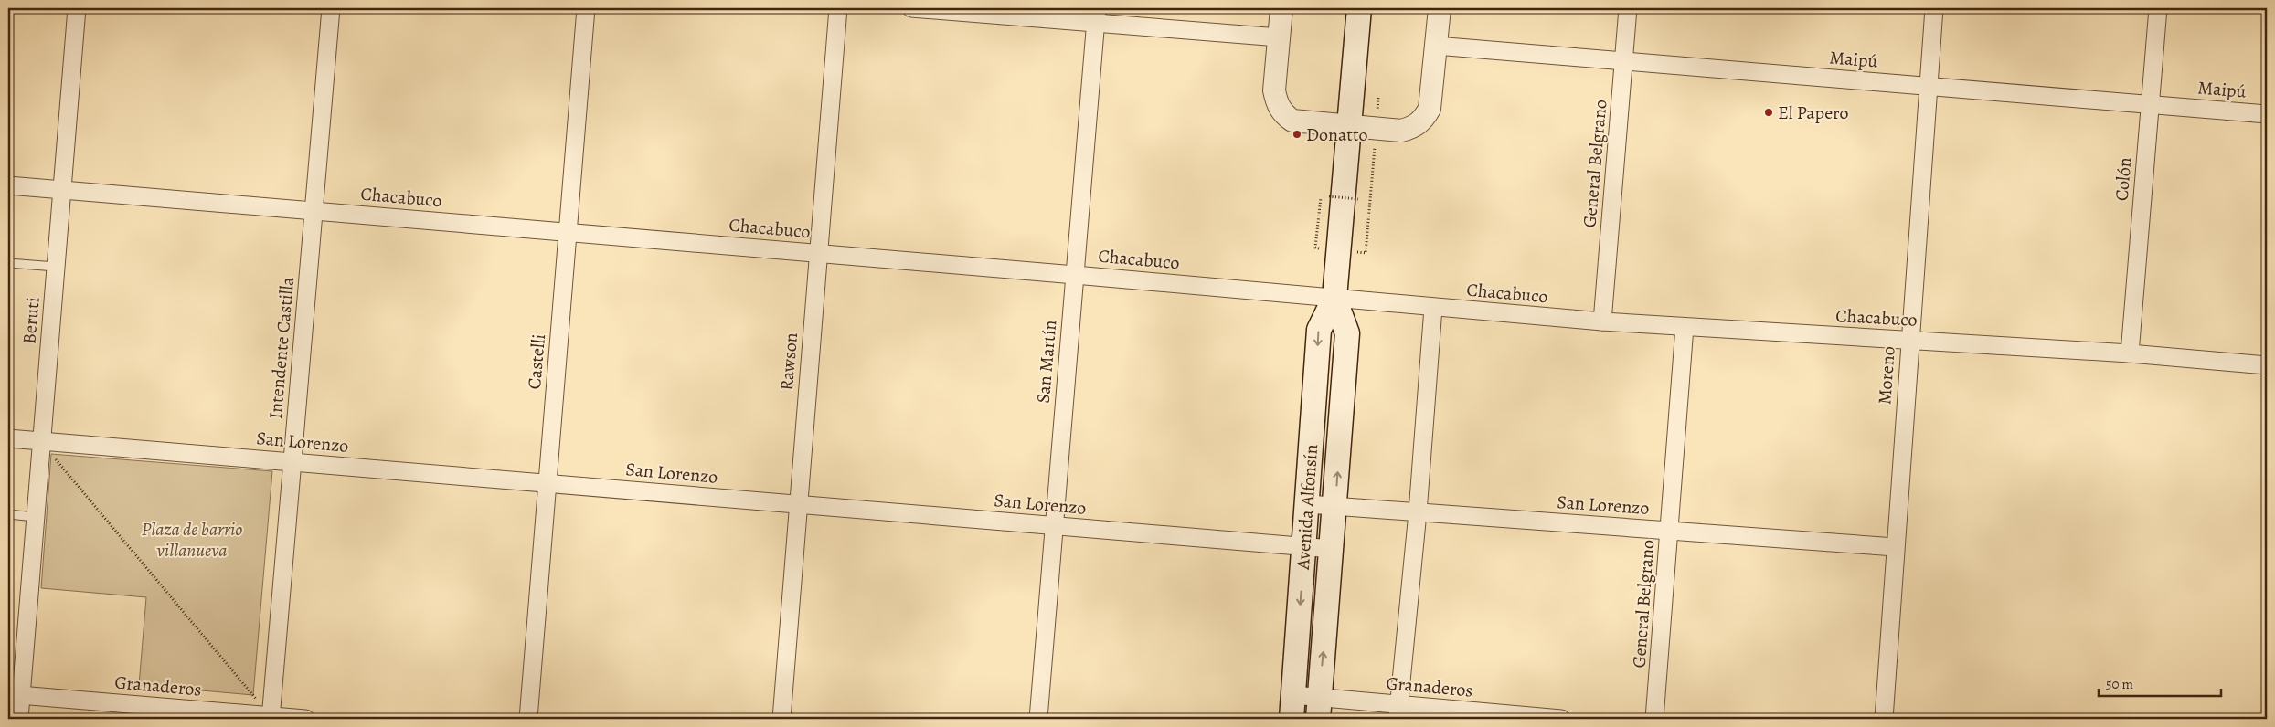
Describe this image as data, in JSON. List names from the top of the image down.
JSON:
{
  "streets": {
    "main road": ["Avenida Alfonsín"],
    "street": [
      "Maipú",
      "General Belgrano",
      "Colón",
      "Chacabuco",
      "Beruti",
      "Intendente Castilla",
      "Castelli",
      "Rawson",
      "San Martín",
      "Moreno",
      "San Lorenzo",
      "Granaderos"
    ]
  },
  "crossings": [
    ["Maipú", "General Belgrano"],
    ["Maipú", "Colón"],
    ["Maipú", "Moreno"],
    ["General Belgrano", "Chacabuco"],
    ["General Belgrano", "San Lorenzo"],
    ["Colón", "Chacabuco"],
    ["Chacabuco", "Beruti"],
    ["Chacabuco", "Intendente Castilla"],
    ["Chacabuco", "Castelli"],
    ["Chacabuco", "Rawson"],
    ["Chacabuco", "San Martín"],
    ["Chacabuco", "Moreno"],
    ["Chacabuco", "Avenida Alfonsín"],
    ["Beruti", "San Lorenzo"],
    ["Beruti", "Granaderos"],
    ["Intendente Castilla", "San Lorenzo"],
    ["Intendente Castilla", "Granaderos"],
    ["Castelli", "San Lorenzo"],
    ["Rawson", "San Lorenzo"],
    ["San Martín", "San Lorenzo"],
    ["Moreno", "San Lorenzo"],
    ["San Lorenzo", "Avenida Alfonsín"],
    ["Avenida Alfonsín", "Granaderos"]
  ],
  "parks": ["Plaza de barrio villanueva"],
  "places": ["El Papero", "Donatto"],
  "scale_bar": "50 m"
}
